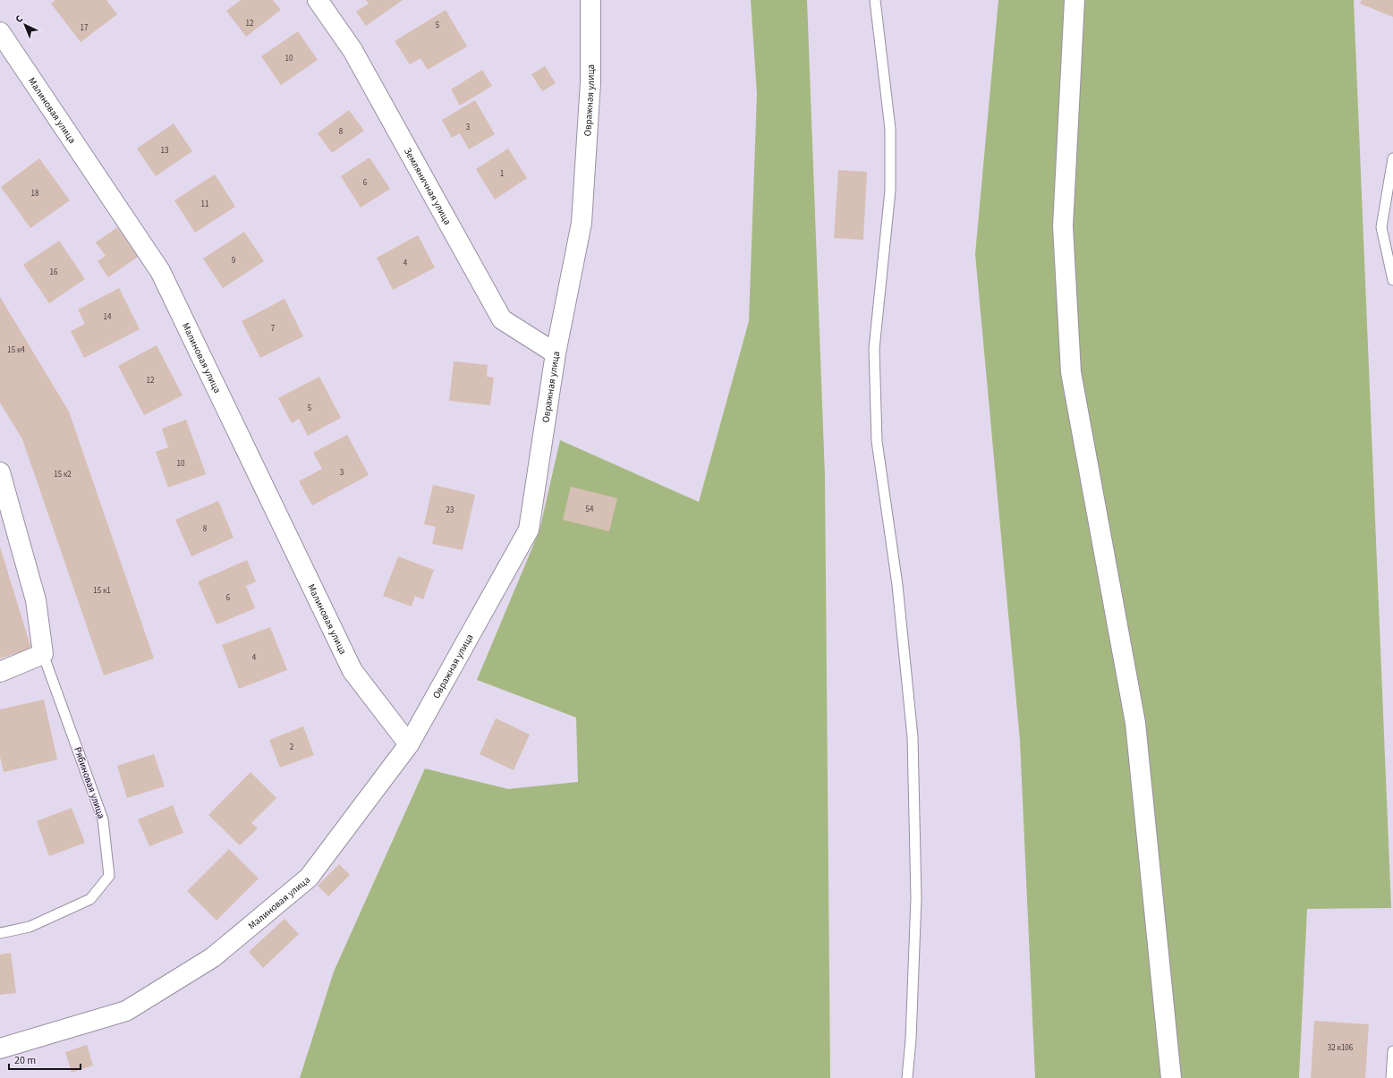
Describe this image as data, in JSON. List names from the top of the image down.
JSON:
{
  "streets": {
    "street": [
      "Овражная улица",
      "Малиновая улица",
      "Земляничная улица",
      "Рябиновая улица"
    ]
  },
  "crossings": [
    ["Овражная улица", "Малиновая улица"],
    ["Овражная улица", "Земляничная улица"]
  ],
  "house_numbers": [
    "12",
    "5",
    "17",
    "10",
    "3",
    "8",
    "13",
    "1",
    "6",
    "18",
    "11",
    "9",
    "4",
    "16",
    "14",
    "7",
    "15 к4",
    "12",
    "5",
    "10",
    "3",
    "15 к2",
    "54",
    "23",
    "8",
    "15 к1",
    "6",
    "4",
    "2",
    "32 к106"
  ],
  "scale_bar": "20 m",
  "north": "top left"
}
